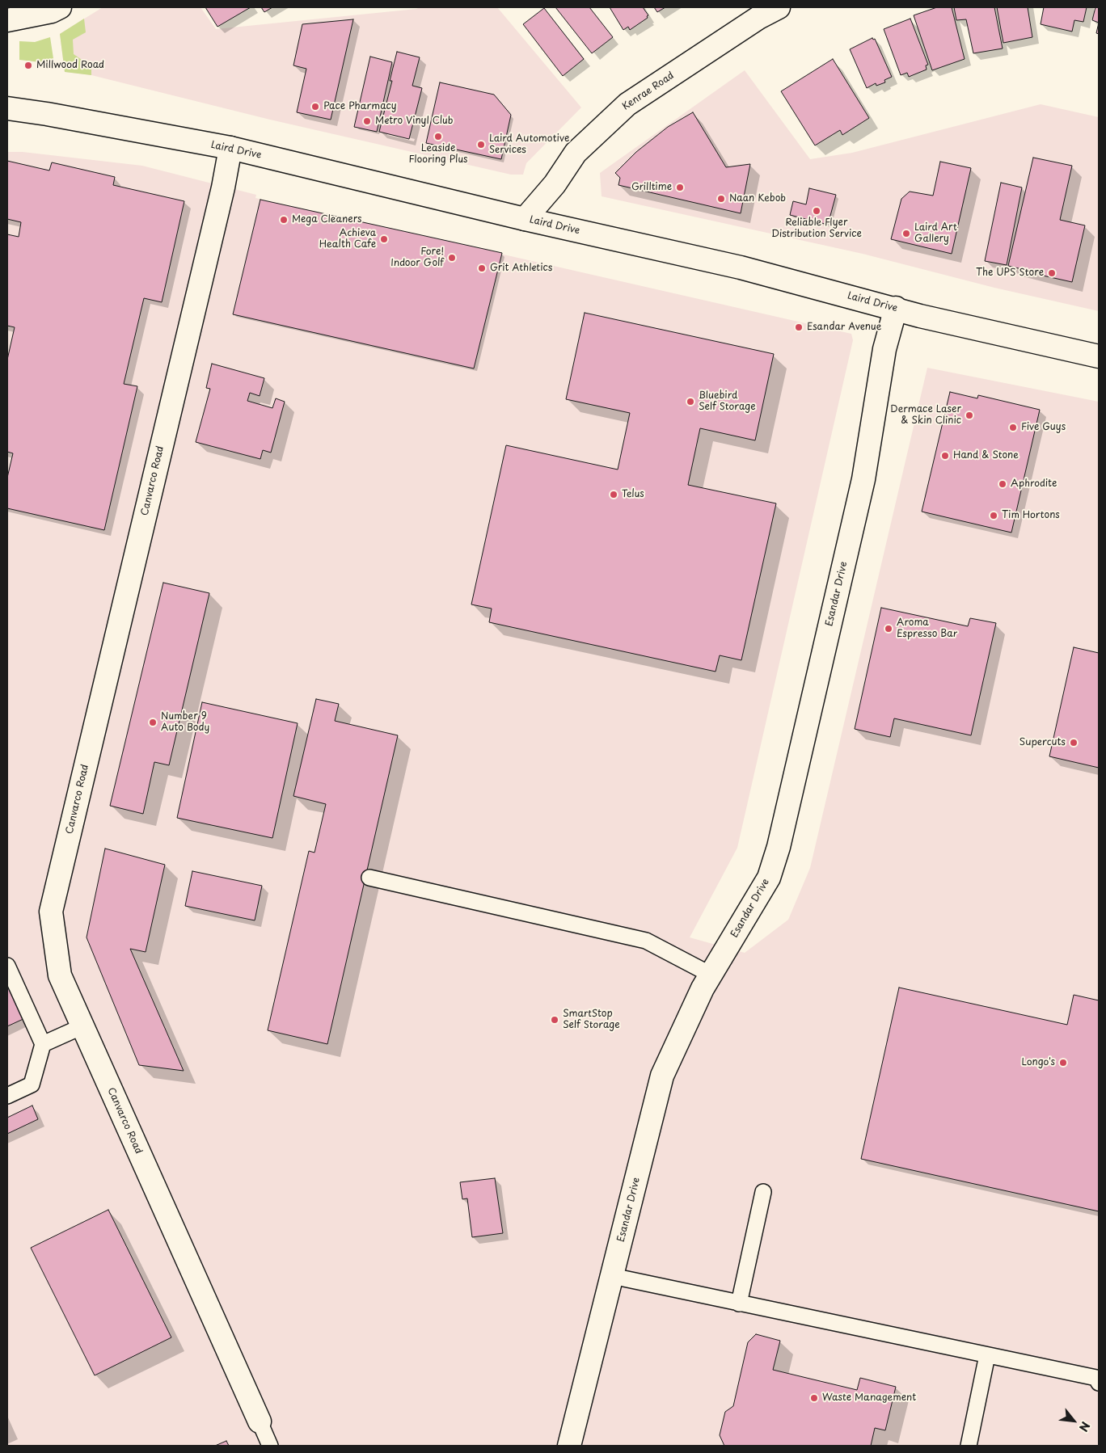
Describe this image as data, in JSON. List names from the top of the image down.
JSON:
{
  "streets": {
    "street": [
      "Kenrae Road",
      "Laird Drive",
      "Canvarco Road",
      "Esandar Drive"
    ]
  },
  "crossings": [
    ["Kenrae Road", "Laird Drive"],
    ["Laird Drive", "Canvarco Road"],
    ["Laird Drive", "Esandar Drive"]
  ],
  "places": [
    "Millwood Road",
    "Pace Pharmacy",
    "Metro Vinyl Club",
    "Leaside Flooring Plus",
    "Laird Automotive Services",
    "Grilltime",
    "Naan Kebob",
    "Reliable Flyer Distribution Service",
    "Mega Cleaners",
    "Laird Art Gallery",
    "Achieva Health Cafe",
    "Fore! Indoor Golf",
    "Grit Athletics",
    "The UPS Store",
    "Esandar Avenue",
    "Bluebird Self Storage",
    "Dermace Laser & Skin Clinic",
    "Five Guys",
    "Hand & Stone",
    "Aphrodite",
    "Telus",
    "Tim Hortons",
    "Aroma Espresso Bar",
    "Number 9 Auto Body",
    "Supercuts",
    "SmartStop Self Storage",
    "Longo's",
    "Waste Management"
  ],
  "north": "bottom right"
}
